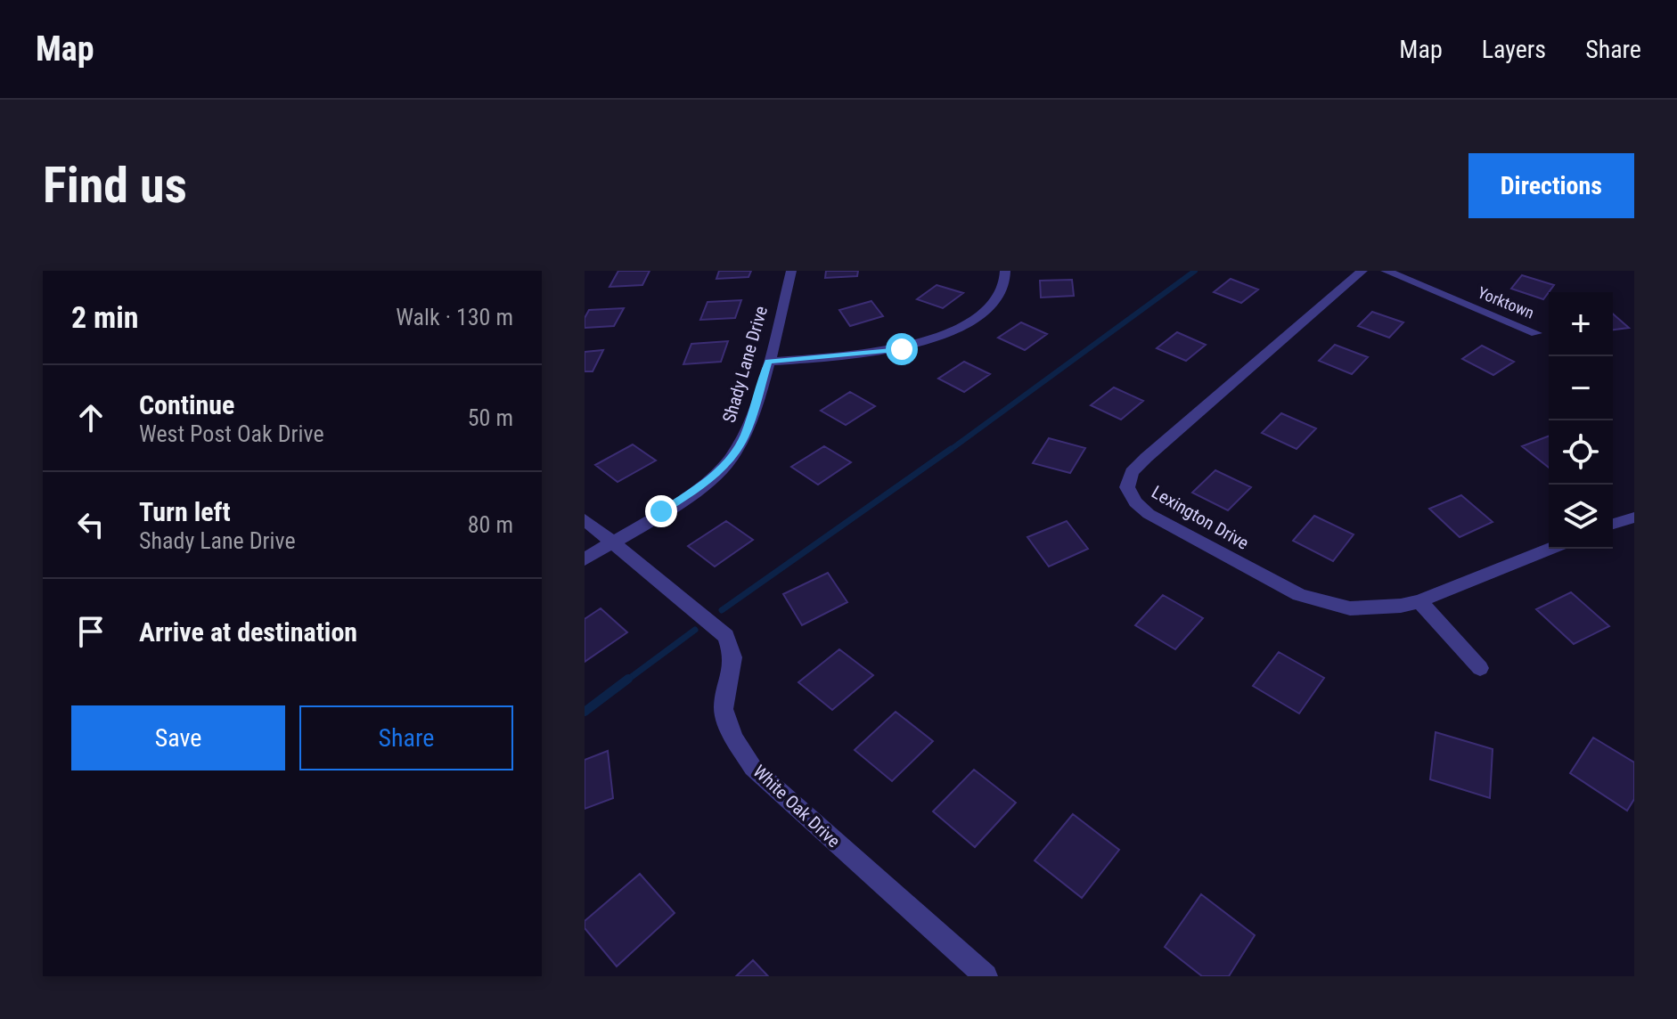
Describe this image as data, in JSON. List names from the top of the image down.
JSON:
{
  "streets": {
    "street": [
      "Yorktown",
      "Shady Lane Drive",
      "Lexington Drive",
      "White Oak Drive"
    ]
  },
  "crossings": [
    ["Shady Lane Drive", "White Oak Drive"]
  ],
  "page": {
    "header": "Map",
    "nav": ["Map", "Layers", "Share"],
    "buttons": [
      "Directions",
      ["Save", "Share"]
    ],
    "title": "Find us",
    "heading": ["2 min", "Walk · 130 m"],
    "map_buttons": ["+", "−"],
    "list": [
      ["Continue", "West Post Oak Drive", "50 m"],
      ["Turn left", "Shady Lane Drive", "80 m"],
      "Arrive at destination"
    ]
  }
}
